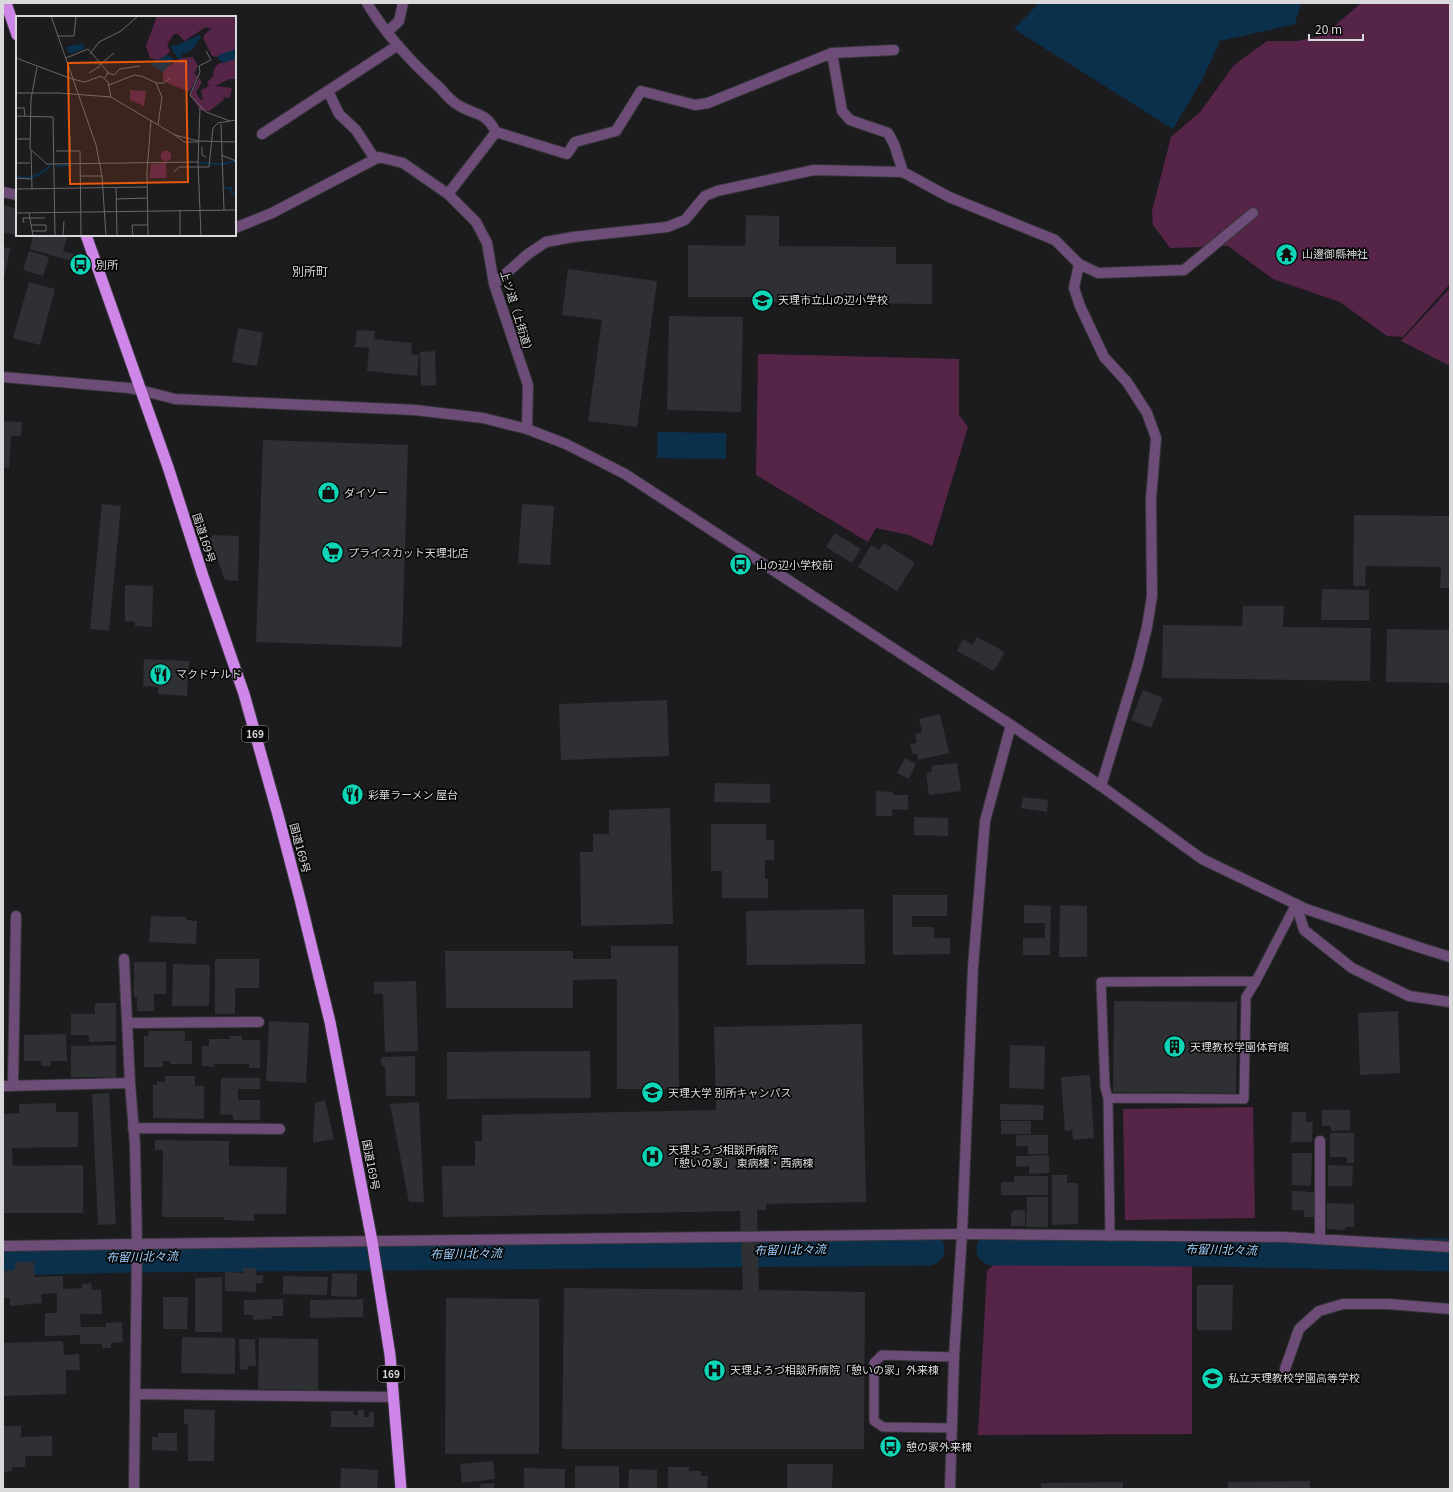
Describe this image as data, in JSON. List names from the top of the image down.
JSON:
{
  "streets": {
    "highway": ["国道169号", "169"],
    "street": ["上ツ道（上街道）"]
  },
  "districts": ["別所町"],
  "water": ["布留川北々流"],
  "places": {
    "temple": ["山邊御縣神社"],
    "bus stop": ["別所", "山の辺小学校前", "憩の家外来棟"],
    "school or university": ["天理市立山の辺小学校", "天理大学 別所キャンパス", "私立天理教校学園高等学校"],
    "shop": ["ダイソー"],
    "supermarket": ["プライスカット天理北店"],
    "restaurant": ["マクドナルド", "彩華ラーメン 屋台"],
    "building": ["天理教校学園体育館"],
    "hospital": ["天理よろづ相談所病院 「憩いの家」 東病棟・西病棟", "天理よろづ相談所病院「憩いの家」外来棟"]
  },
  "scale_bar": "20 m"
}
